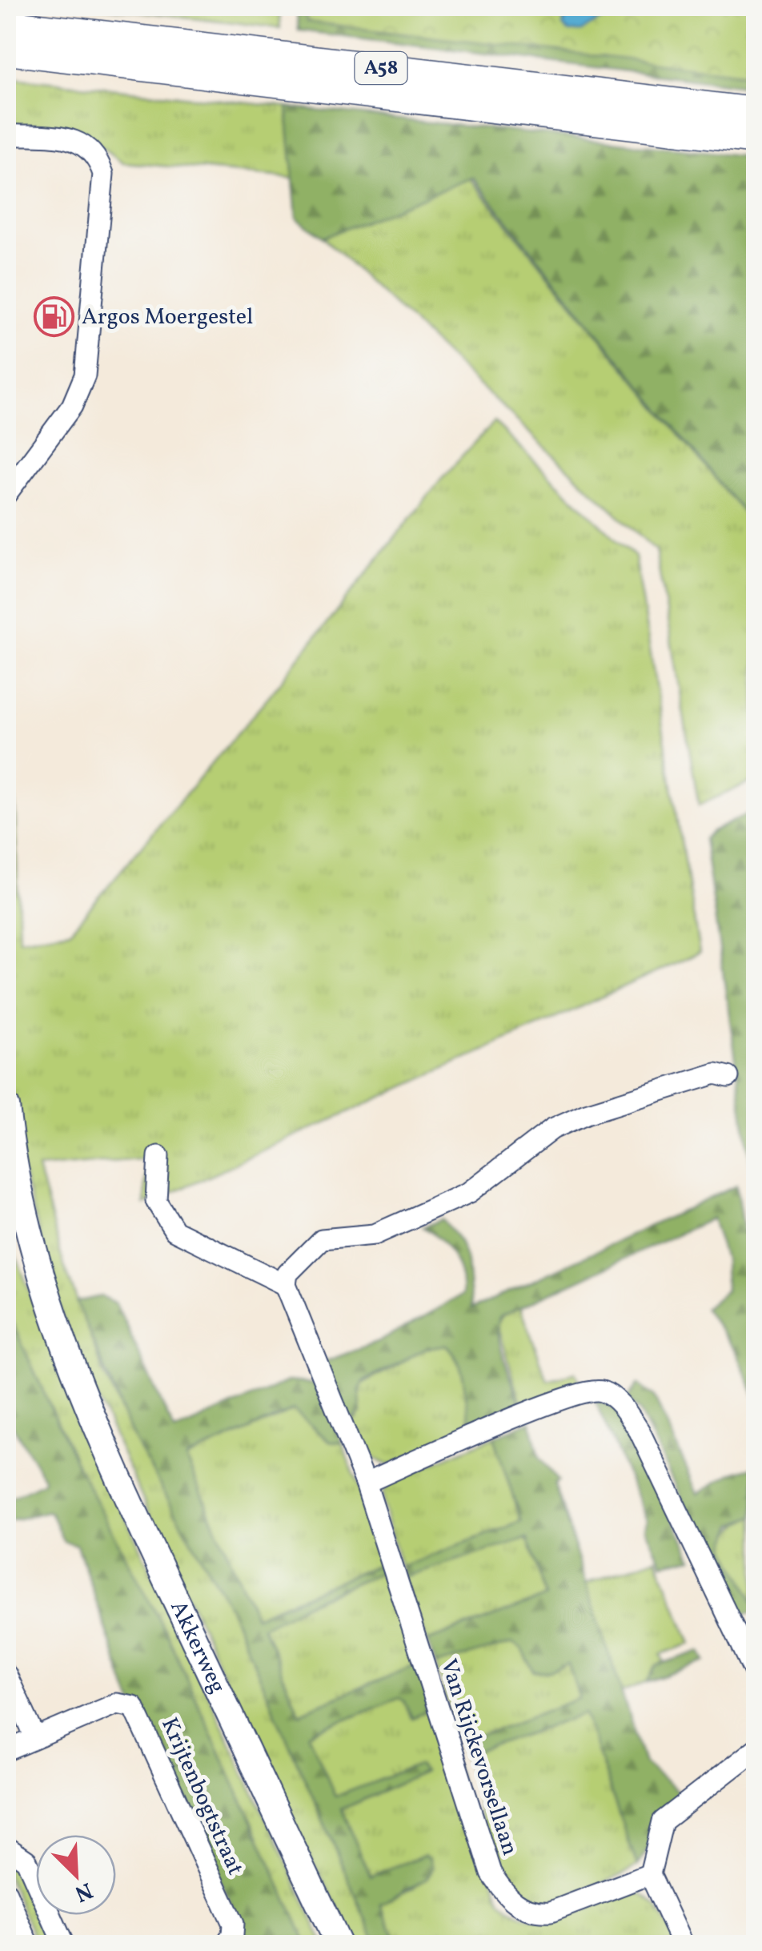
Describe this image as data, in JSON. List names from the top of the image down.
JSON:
{
  "streets": {
    "highway": ["A58"],
    "main road": ["Akkerweg"],
    "street": ["Van Rijckevorsellaan", "Krijtenbogtstraat"]
  },
  "places": {
    "fuel station": ["Argos Moergestel"]
  },
  "north": "bottom right"
}
